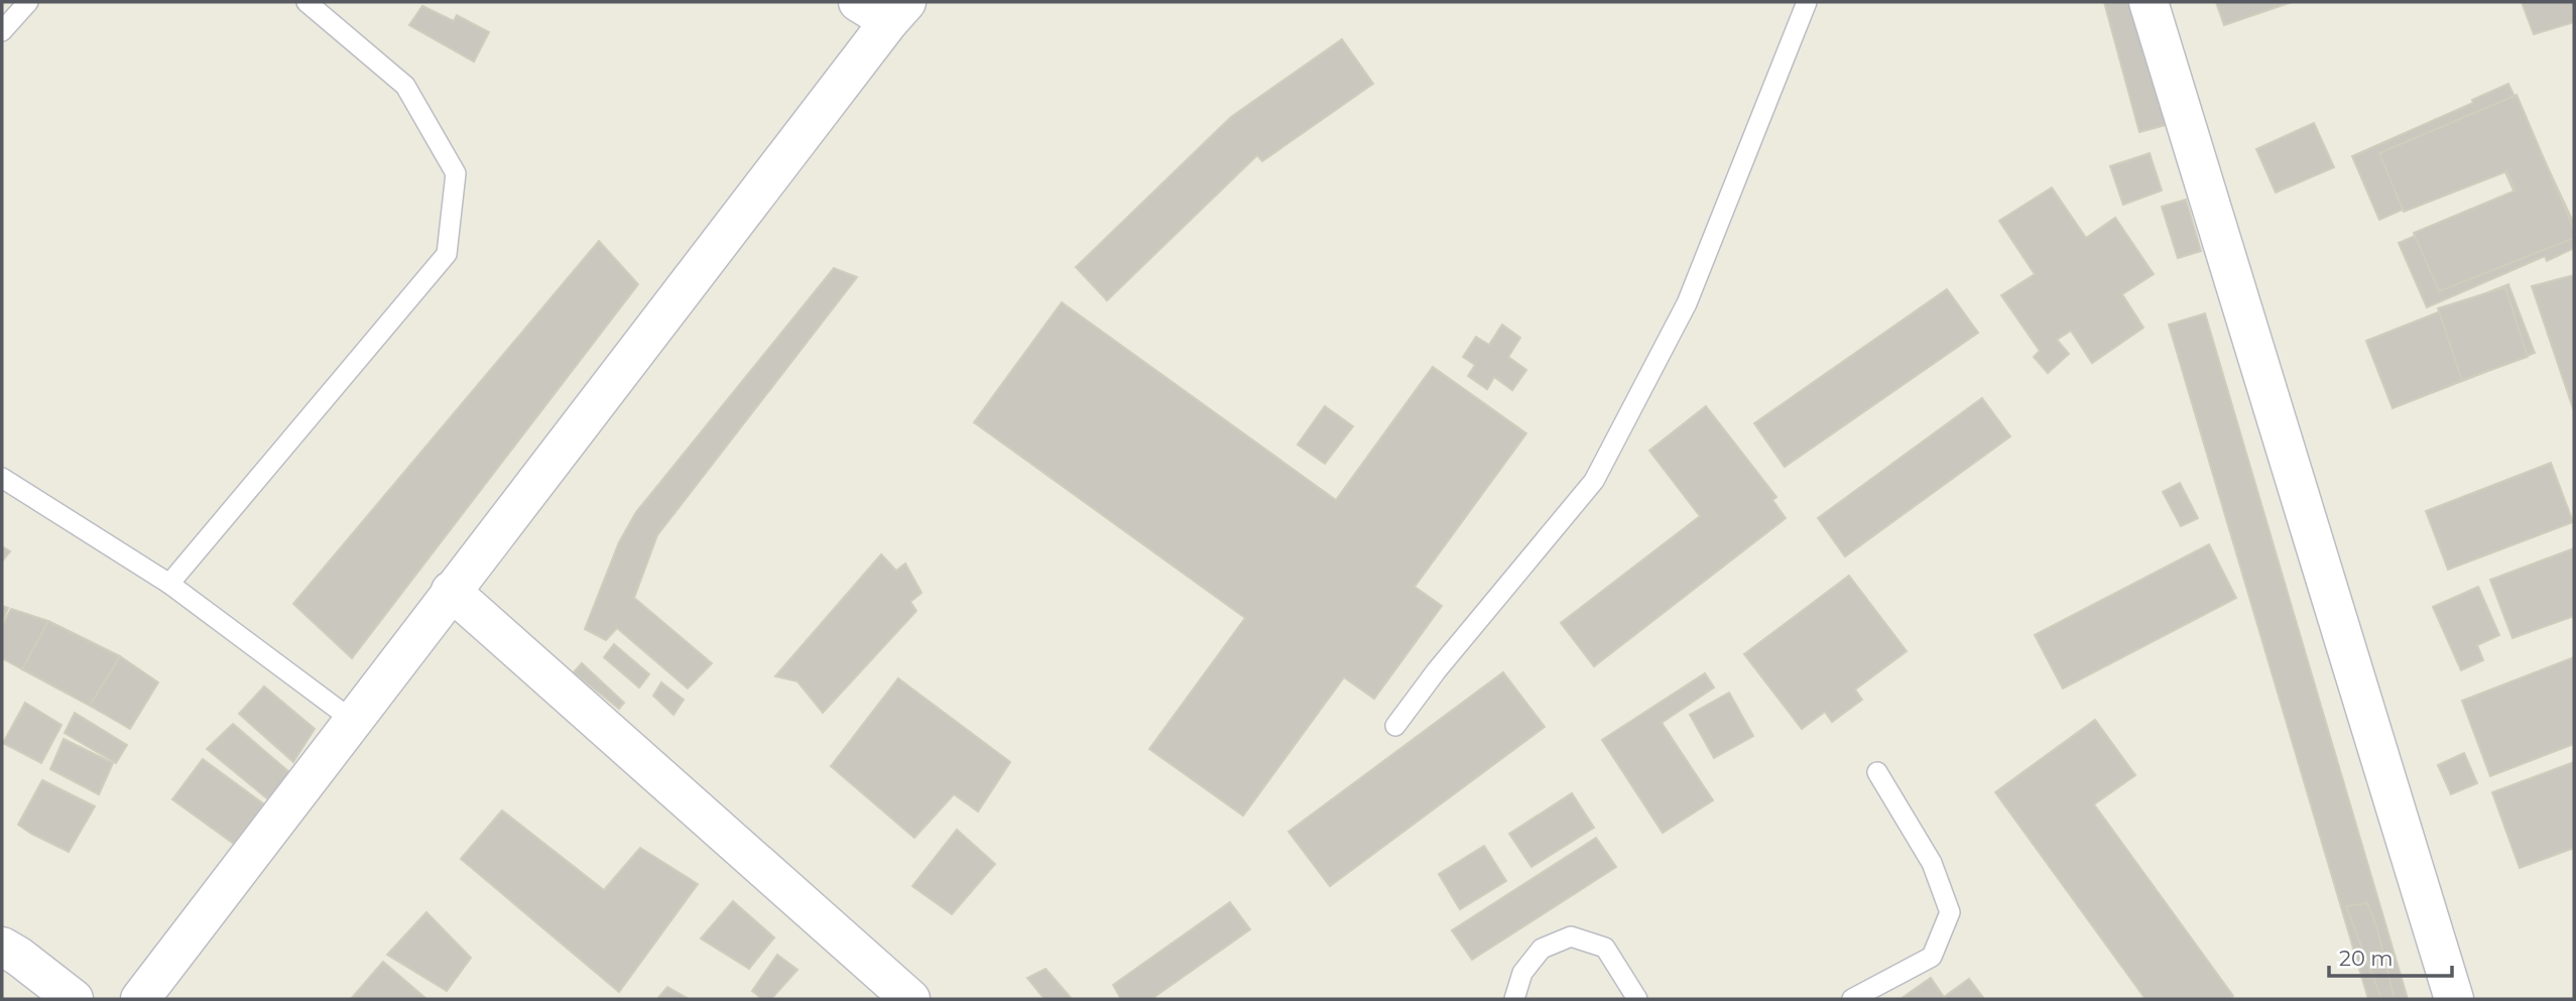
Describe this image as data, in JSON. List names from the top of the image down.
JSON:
{
  "scale_bar": "20 m"
}
